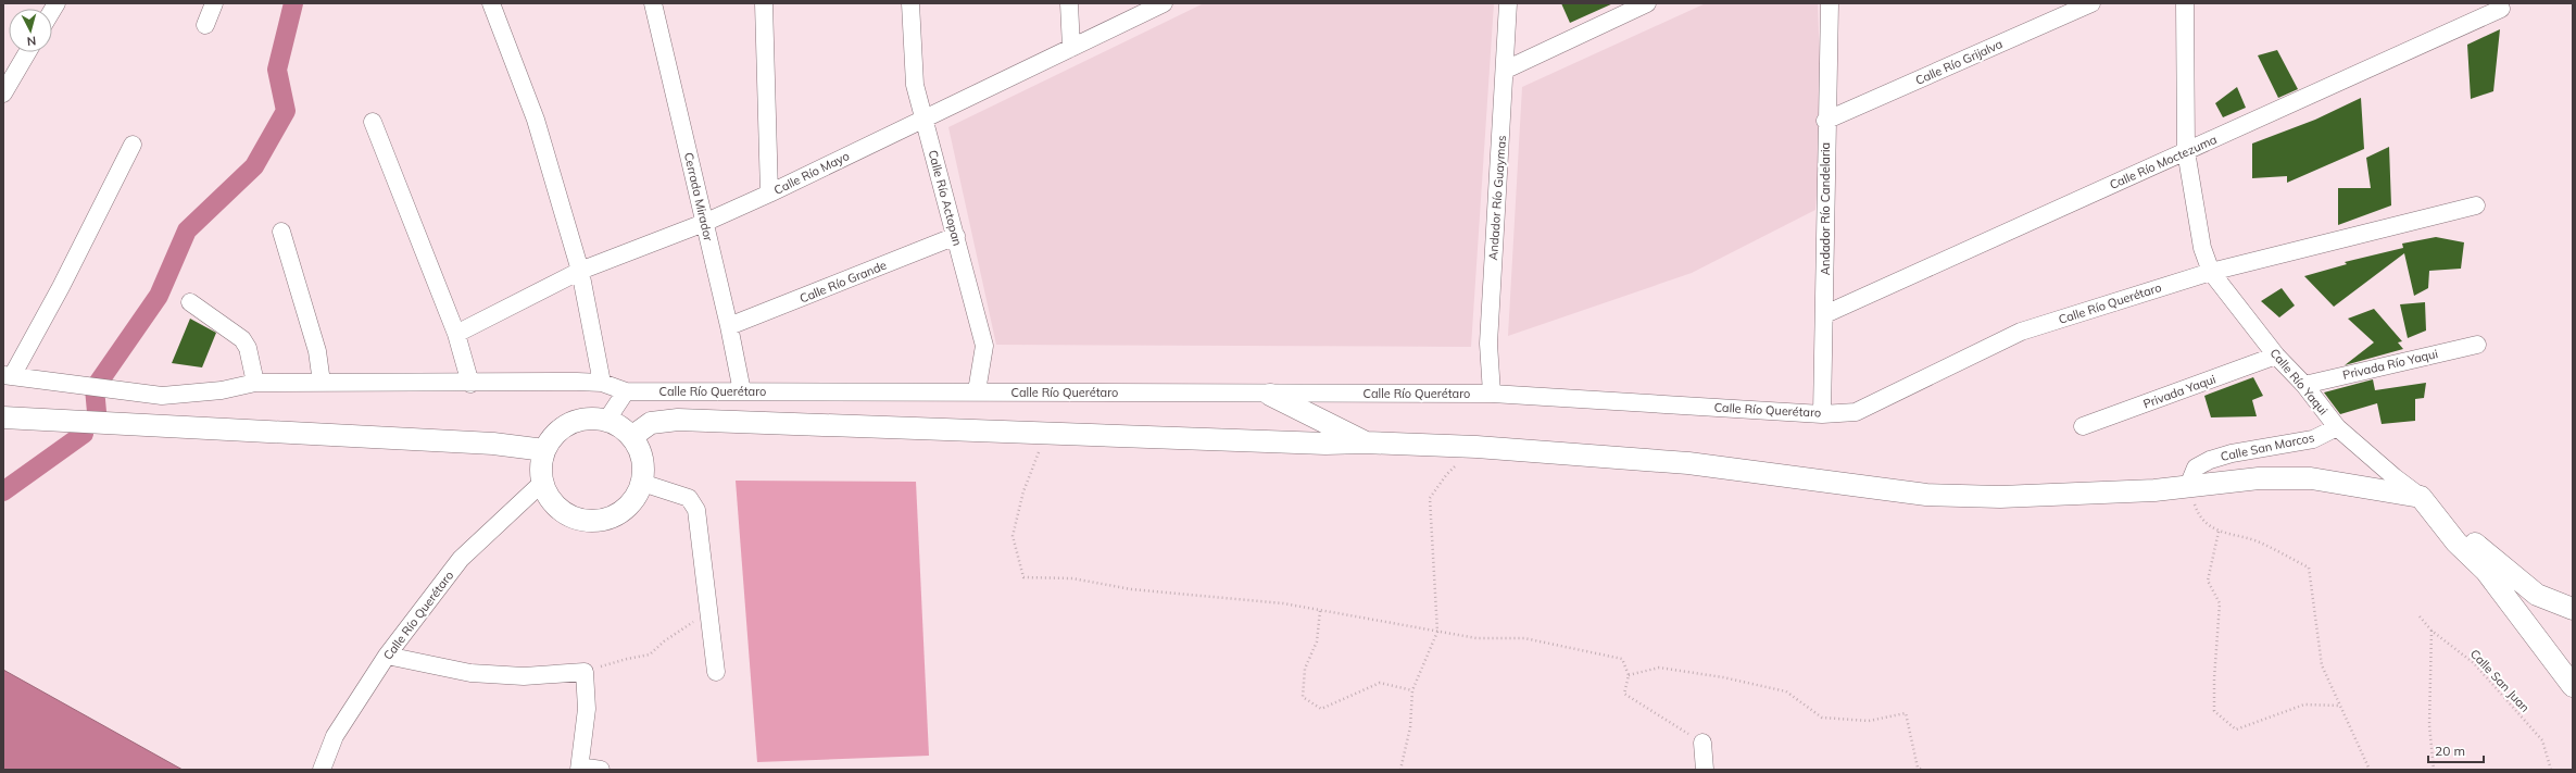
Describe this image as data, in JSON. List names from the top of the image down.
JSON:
{
  "streets": {
    "main road": ["Calle Río Yaqui"],
    "street": [
      "Calle Río Grijalva",
      "Calle Río Moctezuma",
      "Calle Río Mayo",
      "Cerrada Mirador",
      "Calle Río Actopan",
      "Andador Río Guaymas",
      "Andador Río Candelaria",
      "Calle Río Grande",
      "Calle Río Querétaro",
      "Privada Río Yaqui",
      "Privada Yaqui",
      "Calle San Marcos"
    ],
    "path": ["Calle San Juan"]
  },
  "crossings": [
    ["Calle Río Grijalva", "Andador Río Candelaria"],
    ["Calle Río Moctezuma", "Andador Río Candelaria"],
    ["Calle Río Moctezuma", "Calle Río Yaqui"],
    ["Calle Río Mayo", "Cerrada Mirador"],
    ["Calle Río Mayo", "Calle Río Actopan"],
    ["Cerrada Mirador", "Calle Río Grande"],
    ["Cerrada Mirador", "Calle Río Querétaro"],
    ["Calle Río Actopan", "Calle Río Grande"],
    ["Calle Río Actopan", "Calle Río Querétaro"],
    ["Andador Río Guaymas", "Calle Río Querétaro"],
    ["Andador Río Candelaria", "Calle Río Querétaro"],
    ["Calle Río Querétaro", "Calle Río Yaqui"],
    ["Privada Río Yaqui", "Calle Río Yaqui"],
    ["Calle Río Yaqui", "Privada Yaqui"],
    ["Calle Río Yaqui", "Calle San Marcos"]
  ],
  "scale_bar": "20 m",
  "north": "bottom"
}
